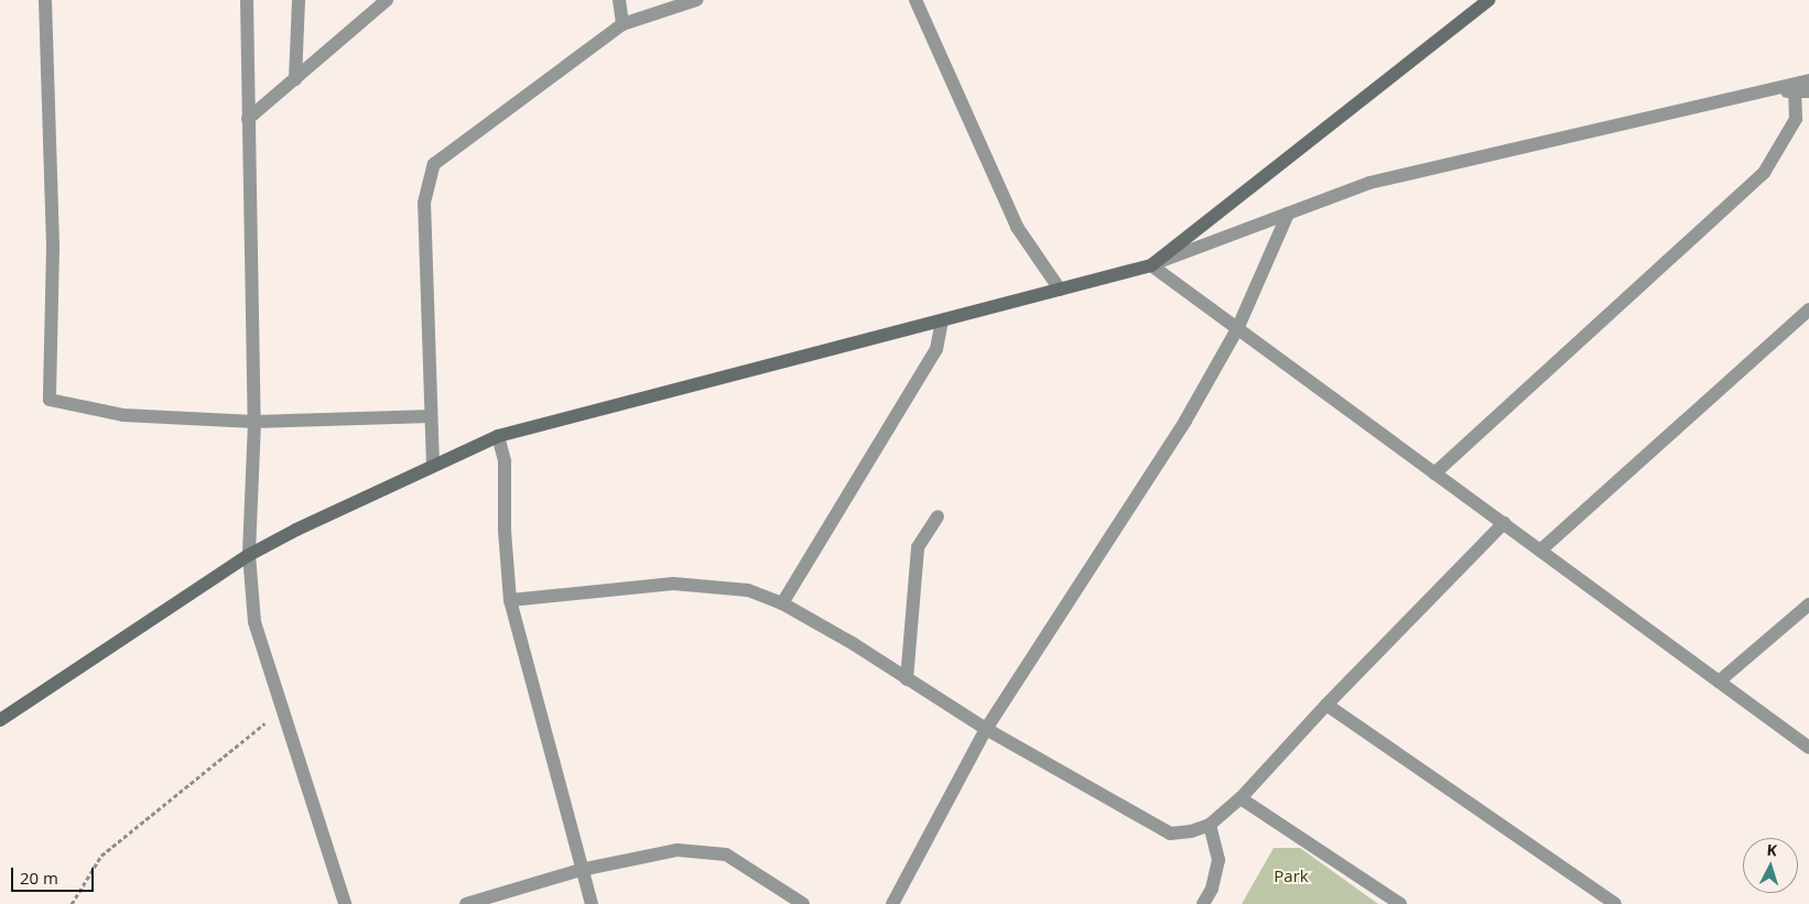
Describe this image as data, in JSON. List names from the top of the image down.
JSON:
{
  "parks": ["Park"],
  "scale_bar": "20 m",
  "north": "top"
}
